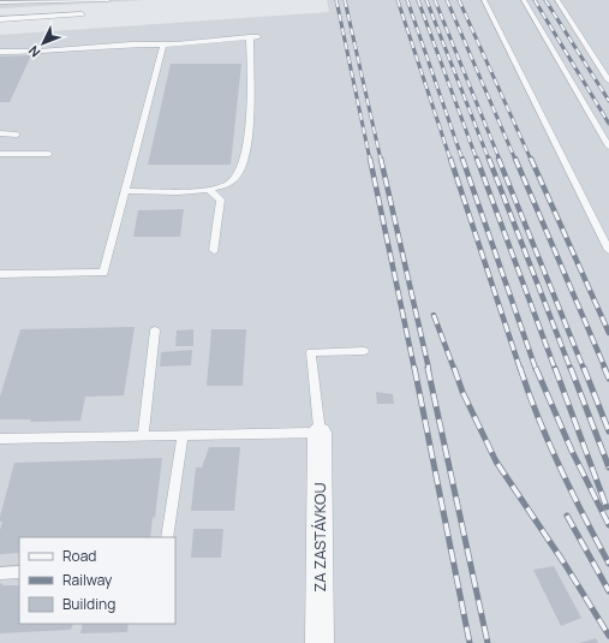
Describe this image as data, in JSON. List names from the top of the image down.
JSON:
{
  "streets": {
    "street": ["ZA ZASTÁVKOU"]
  },
  "legend": ["Road", "Railway", "Building"],
  "north": "bottom left"
}
